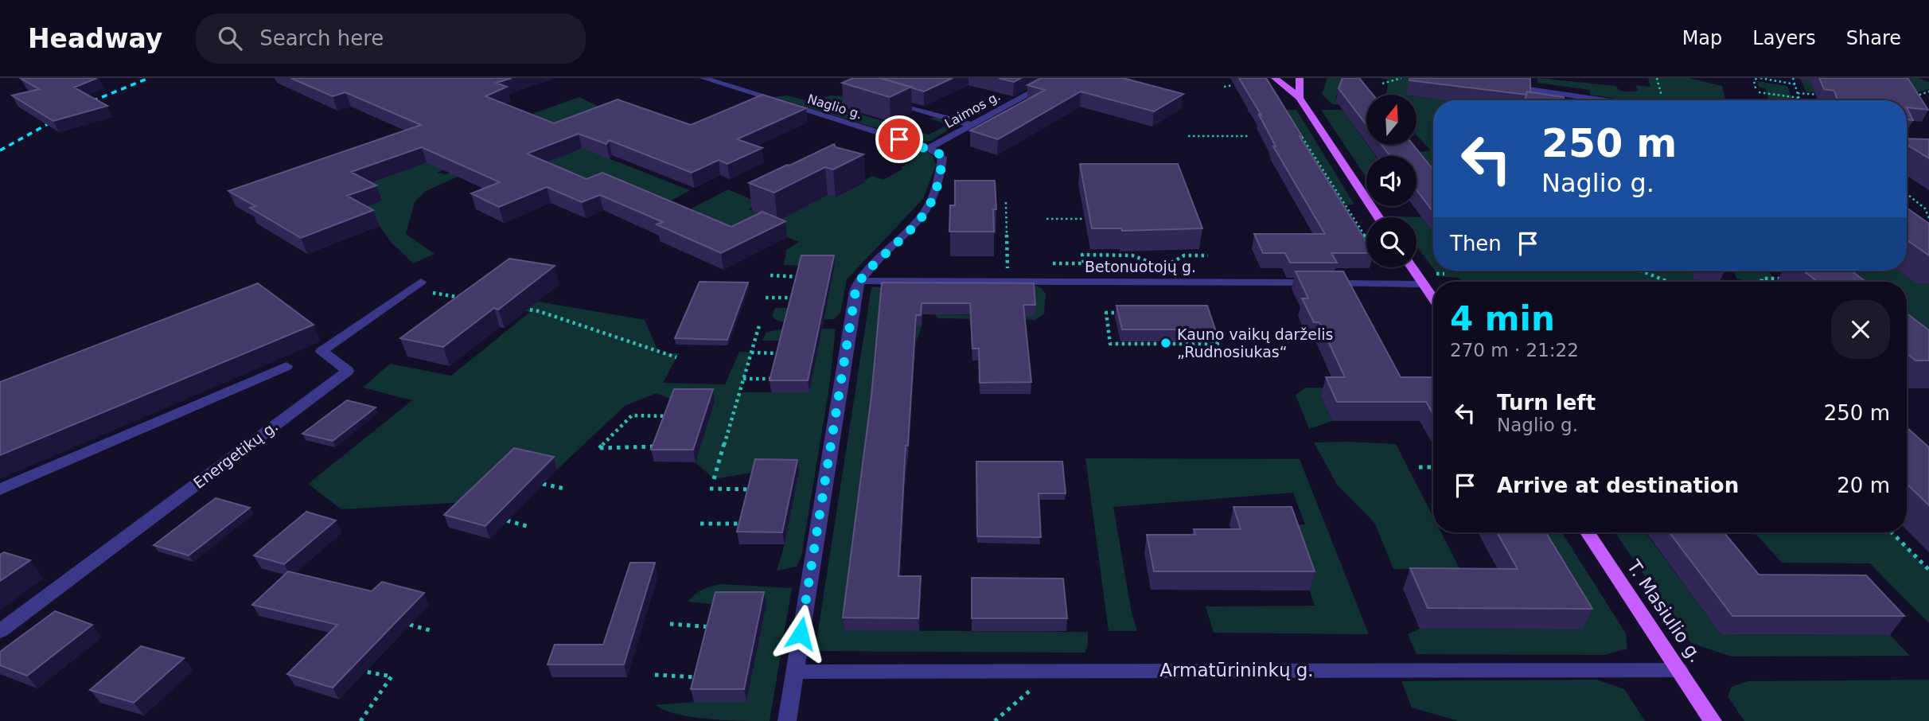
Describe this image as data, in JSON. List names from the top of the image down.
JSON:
{
  "streets": {
    "main road": ["T. Masiulio g."],
    "street": [
      "Naglio g.",
      "Laimos g.",
      "Betonuotojų g.",
      "Energetikų g.",
      "Armatūrininkų g."
    ]
  },
  "crossings": [
    ["Naglio g.", "Laimos g."],
    ["T. Masiulio g.", "Armatūrininkų g."]
  ],
  "places": ["Kauno vaikų darželis „Rudnosiukas“"],
  "north": "top",
  "page": {
    "header": "Headway",
    "search": "Search here",
    "nav": ["Map", "Layers", "Share"],
    "turn": ["250 m", "Naglio g."],
    "then": "Then",
    "heading": ["4 min", "270 m · 21:22"],
    "list": [
      {
        "name": "Turn left",
        "note": "Naglio g.",
        "value": "250 m"
      },
      {
        "name": "Arrive at destination",
        "value": "20 m"
      }
    ]
  }
}
